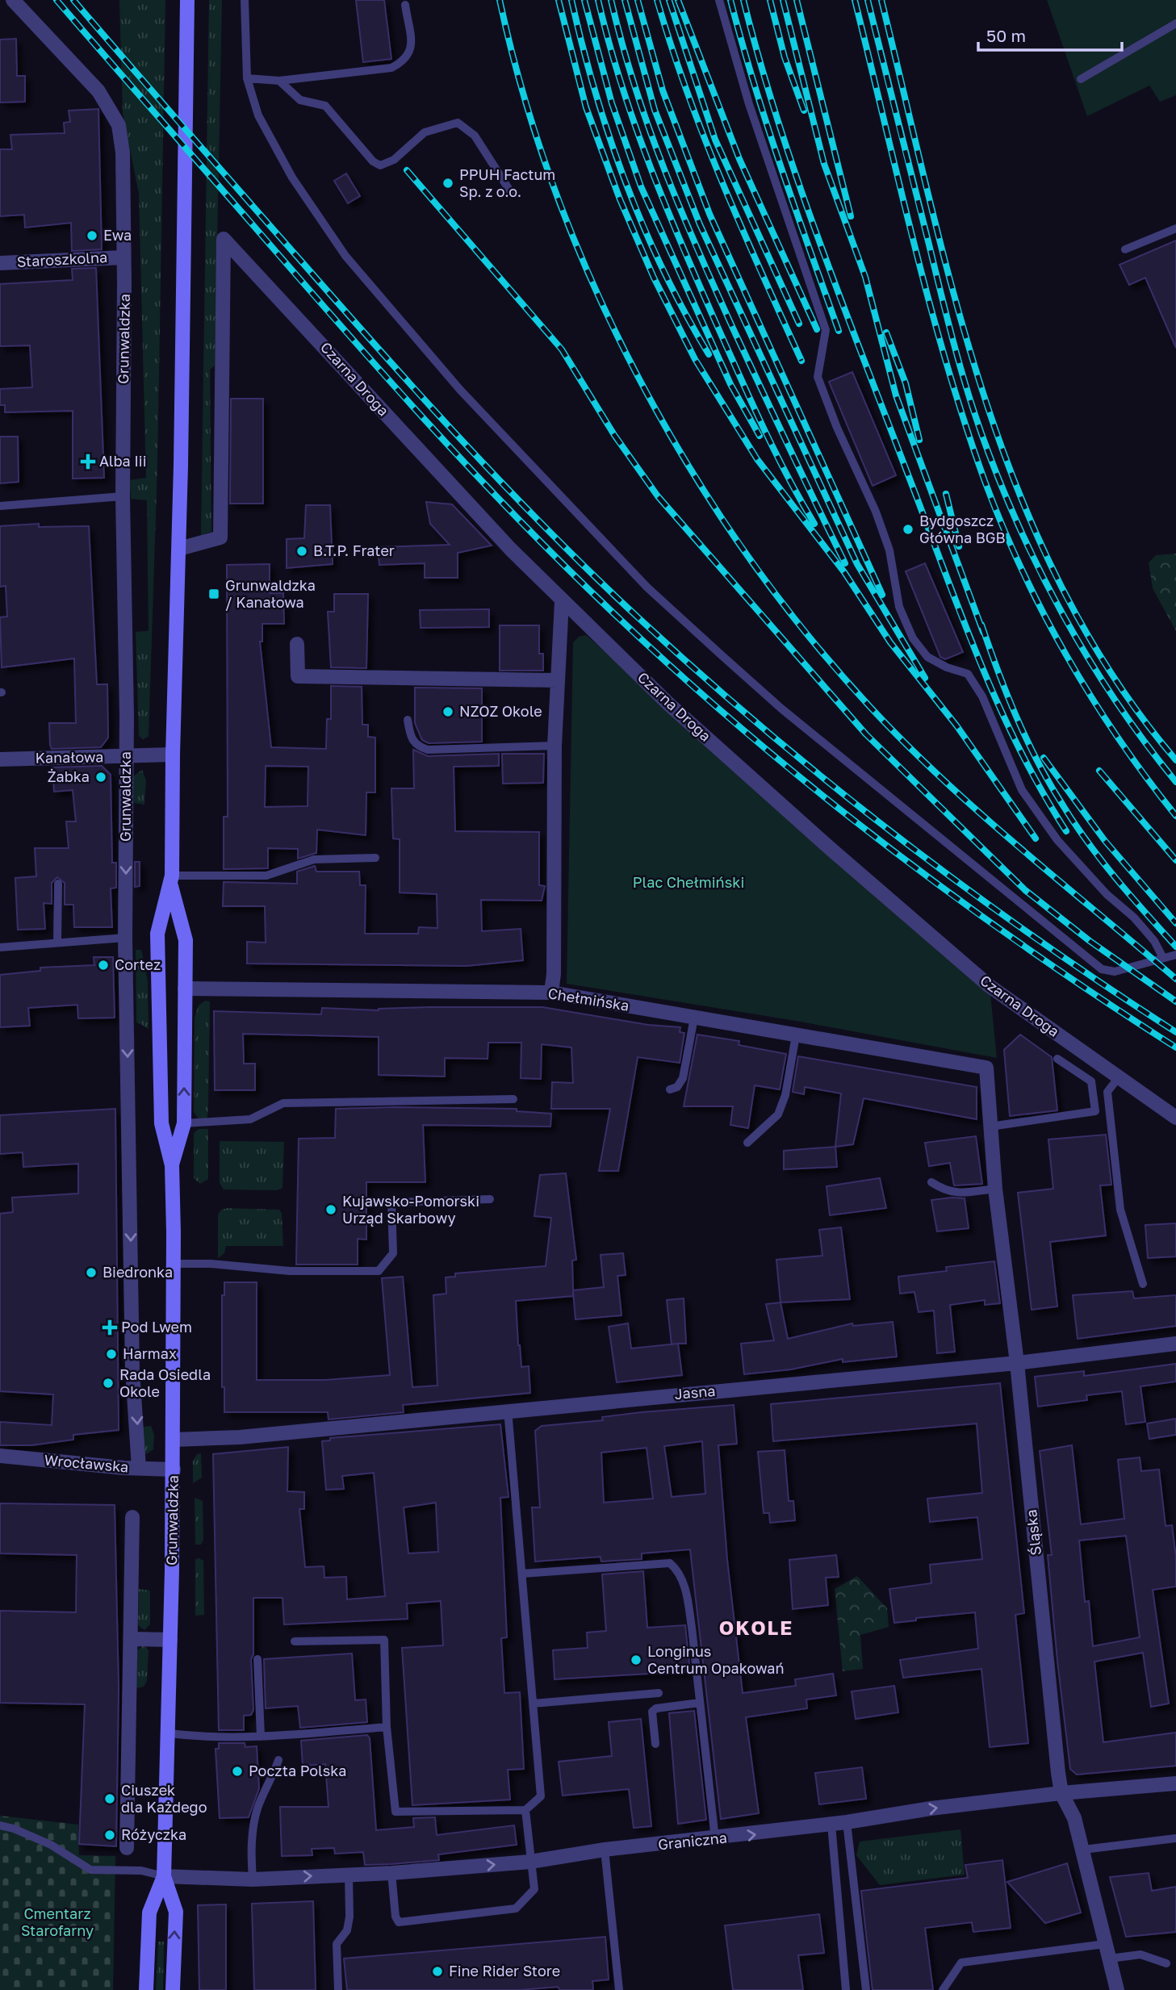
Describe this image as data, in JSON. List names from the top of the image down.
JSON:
{
  "streets": {
    "main road": ["Grunwaldzka"],
    "street": [
      "Staroszkolna",
      "Czarna Droga",
      "Kanałowa",
      "Chełmińska",
      "Jasna",
      "Wrocławska",
      "Śląska",
      "Graniczna"
    ]
  },
  "crossings": [
    ["Staroszkolna", "Grunwaldzka"],
    ["Grunwaldzka", "Czarna Droga"],
    ["Grunwaldzka", "Kanałowa"],
    ["Grunwaldzka", "Chełmińska"],
    ["Grunwaldzka", "Jasna"],
    ["Grunwaldzka", "Wrocławska"],
    ["Grunwaldzka", "Graniczna"],
    ["Chełmińska", "Śląska"],
    ["Jasna", "Śląska"],
    ["Śląska", "Graniczna"]
  ],
  "one_way": ["Graniczna"],
  "districts": ["OKOLE"],
  "parks": ["Plac Chełmiński", "Cmentarz Starofarny"],
  "places": {
    "other": [
      "PPUH Factum Sp. z o.o.",
      "Ewa",
      "Bydgoszcz Główna BGB",
      "B.T.P. Frater",
      "NZOZ Okole",
      "Żabka",
      "Cortez",
      "Kujawsko-Pomorski Urząd Skarbowy",
      "Biedronka",
      "Harmax",
      "Rada Osiedla Okole",
      "Longinus Centrum Opakowań",
      "Poczta Polska",
      "Ciuszek dla Każdego",
      "Różyczka",
      "Fine Rider Store"
    ],
    "health": ["Alba Iii", "Pod Lwem"],
    "transit": ["Grunwaldzka / Kanałowa"]
  },
  "scale_bar": "50 m"
}
